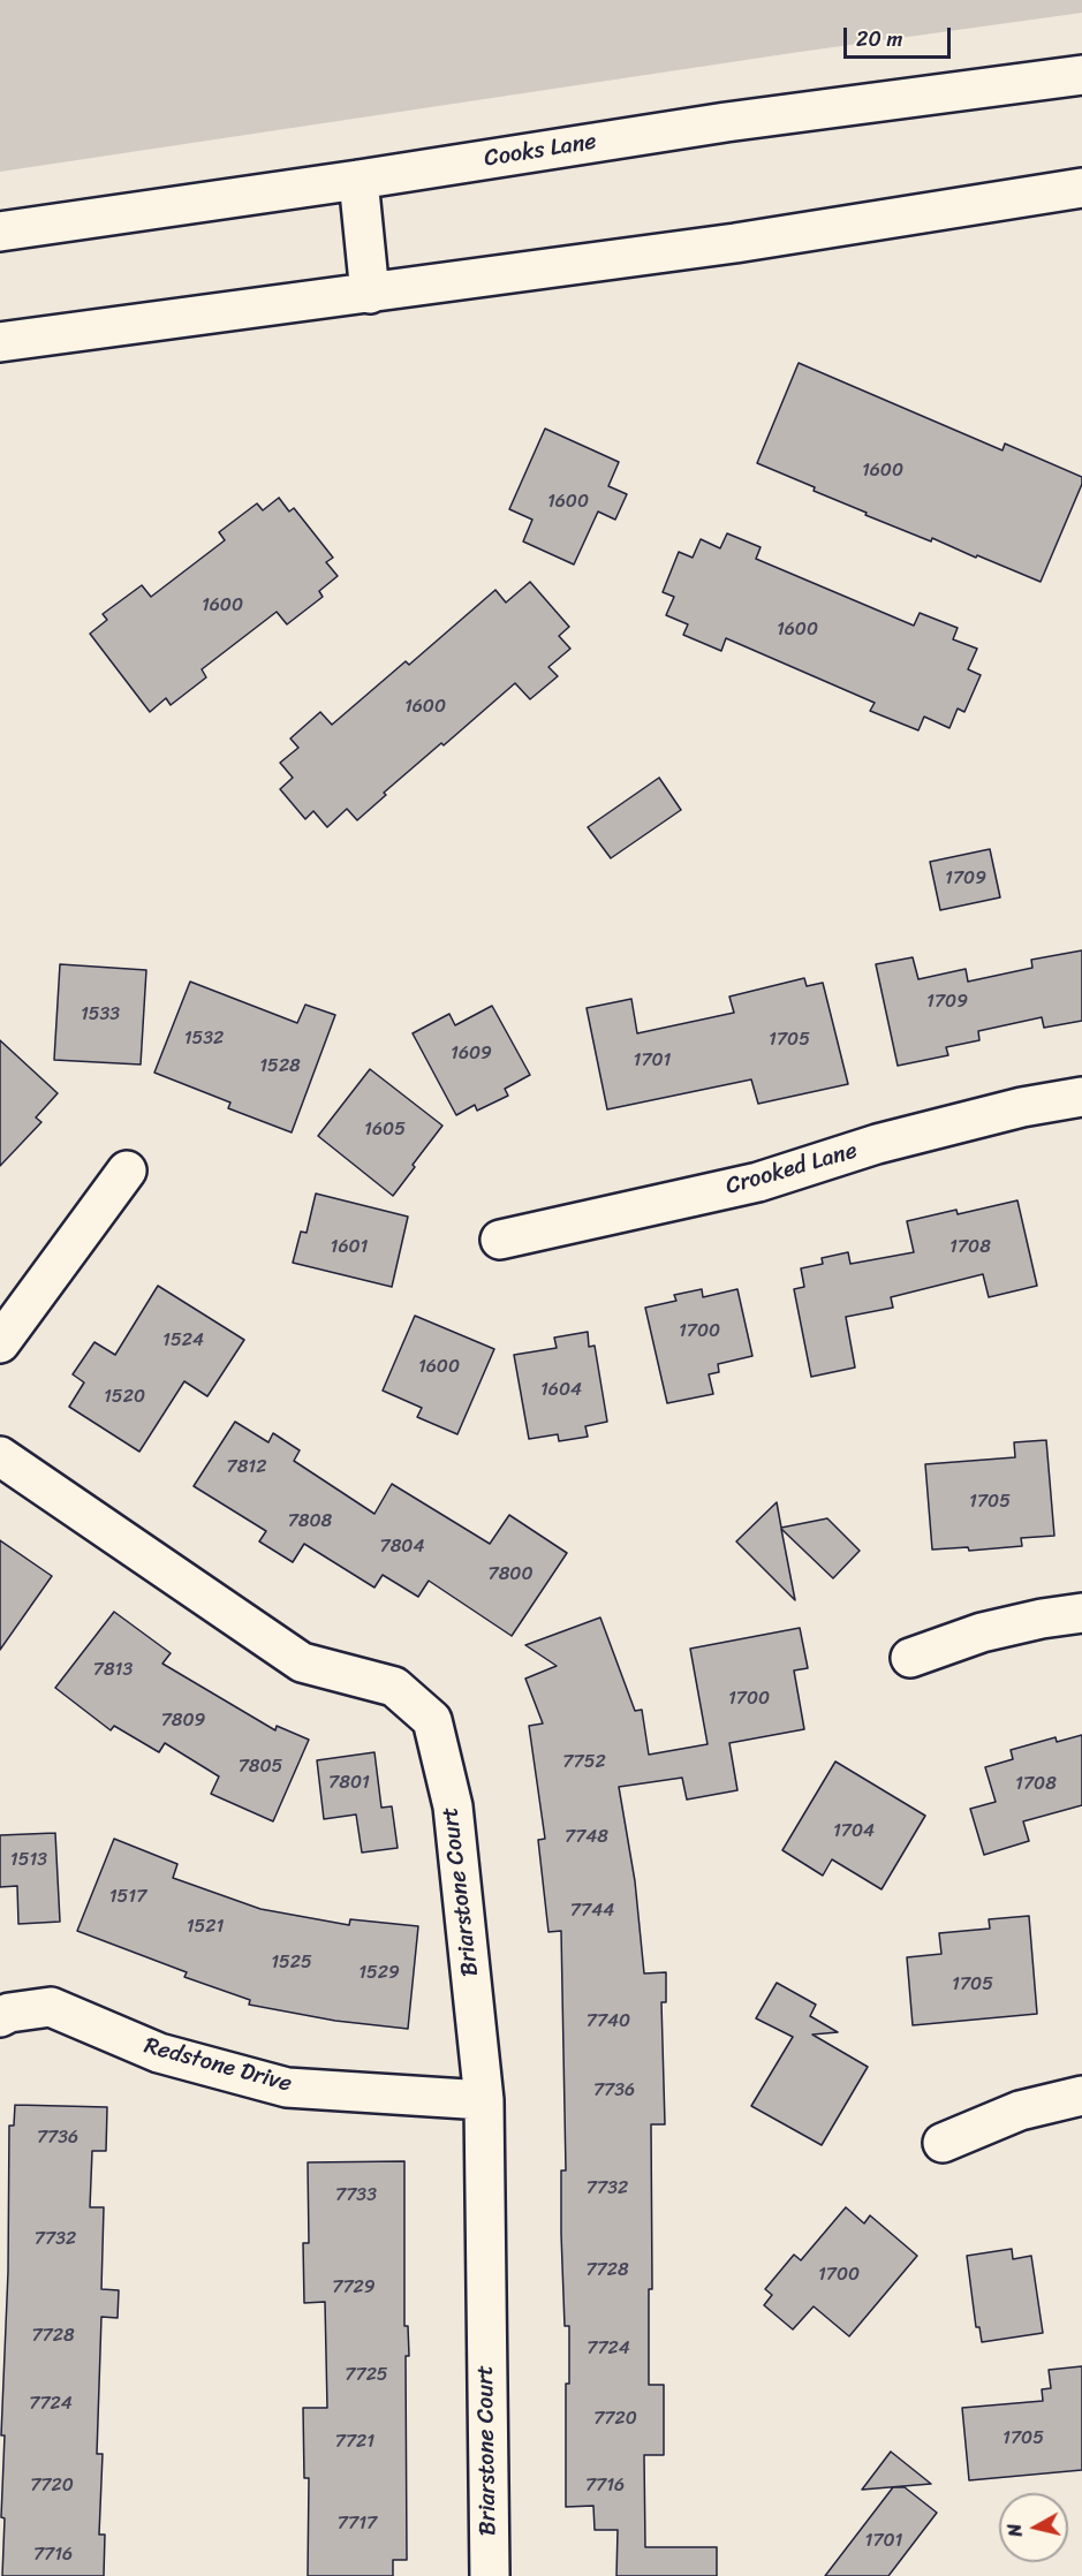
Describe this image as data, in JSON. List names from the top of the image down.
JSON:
{
  "streets": {
    "street": [
      "Cooks Lane",
      "Crooked Lane",
      "Briarstone Court",
      "Redstone Drive"
    ]
  },
  "crossings": [
    ["Briarstone Court", "Redstone Drive"]
  ],
  "house_numbers": [
    "1600",
    "1600",
    "1600",
    "1600",
    "1600",
    "1709",
    "1709",
    "1533",
    "1532",
    "1705",
    "1609",
    "1701",
    "1528",
    "1605",
    "1601",
    "1708",
    "1700",
    "1524",
    "1600",
    "1604",
    "1520",
    "7812",
    "1705",
    "7808",
    "7804",
    "7800",
    "7813",
    "1700",
    "7809",
    "7752",
    "7805",
    "7801",
    "1708",
    "1704",
    "7748",
    "1513",
    "1517",
    "7744",
    "1521",
    "1525",
    "1529",
    "1705",
    "7740",
    "7736",
    "7736",
    "7732",
    "7733",
    "7732",
    "7728",
    "1700",
    "7729",
    "7728",
    "7724",
    "7725",
    "7724",
    "7720",
    "1705",
    "7721",
    "7720",
    "7716",
    "7717",
    "1701",
    "7716"
  ],
  "scale_bar": "20 m",
  "north": "left"
}
